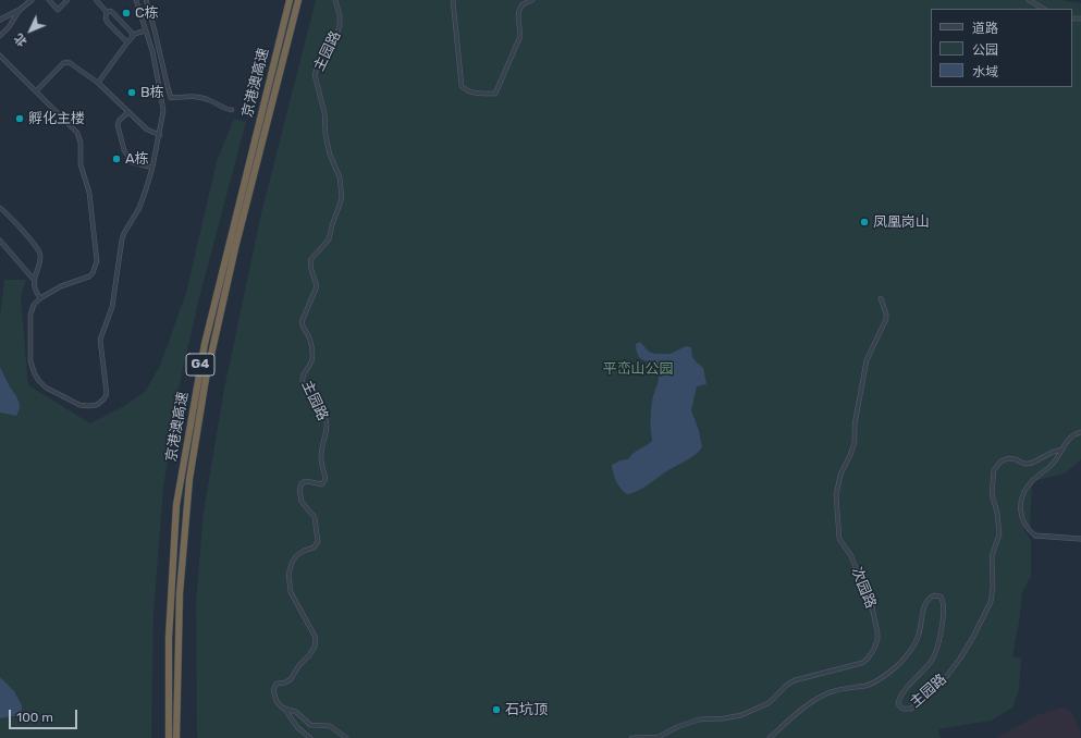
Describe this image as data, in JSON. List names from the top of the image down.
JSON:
{
  "streets": {
    "highway": ["京港澳高速", "G4"],
    "street": ["主园路", "次园路"]
  },
  "parks": ["平峦山公园"],
  "places": [
    "C栋",
    "B栋",
    "孵化主楼",
    "A栋",
    "凤凰岗山",
    "石坑顶"
  ],
  "legend": ["道路", "公园", "水域"],
  "scale_bar": "100 m",
  "north": "bottom left"
}
